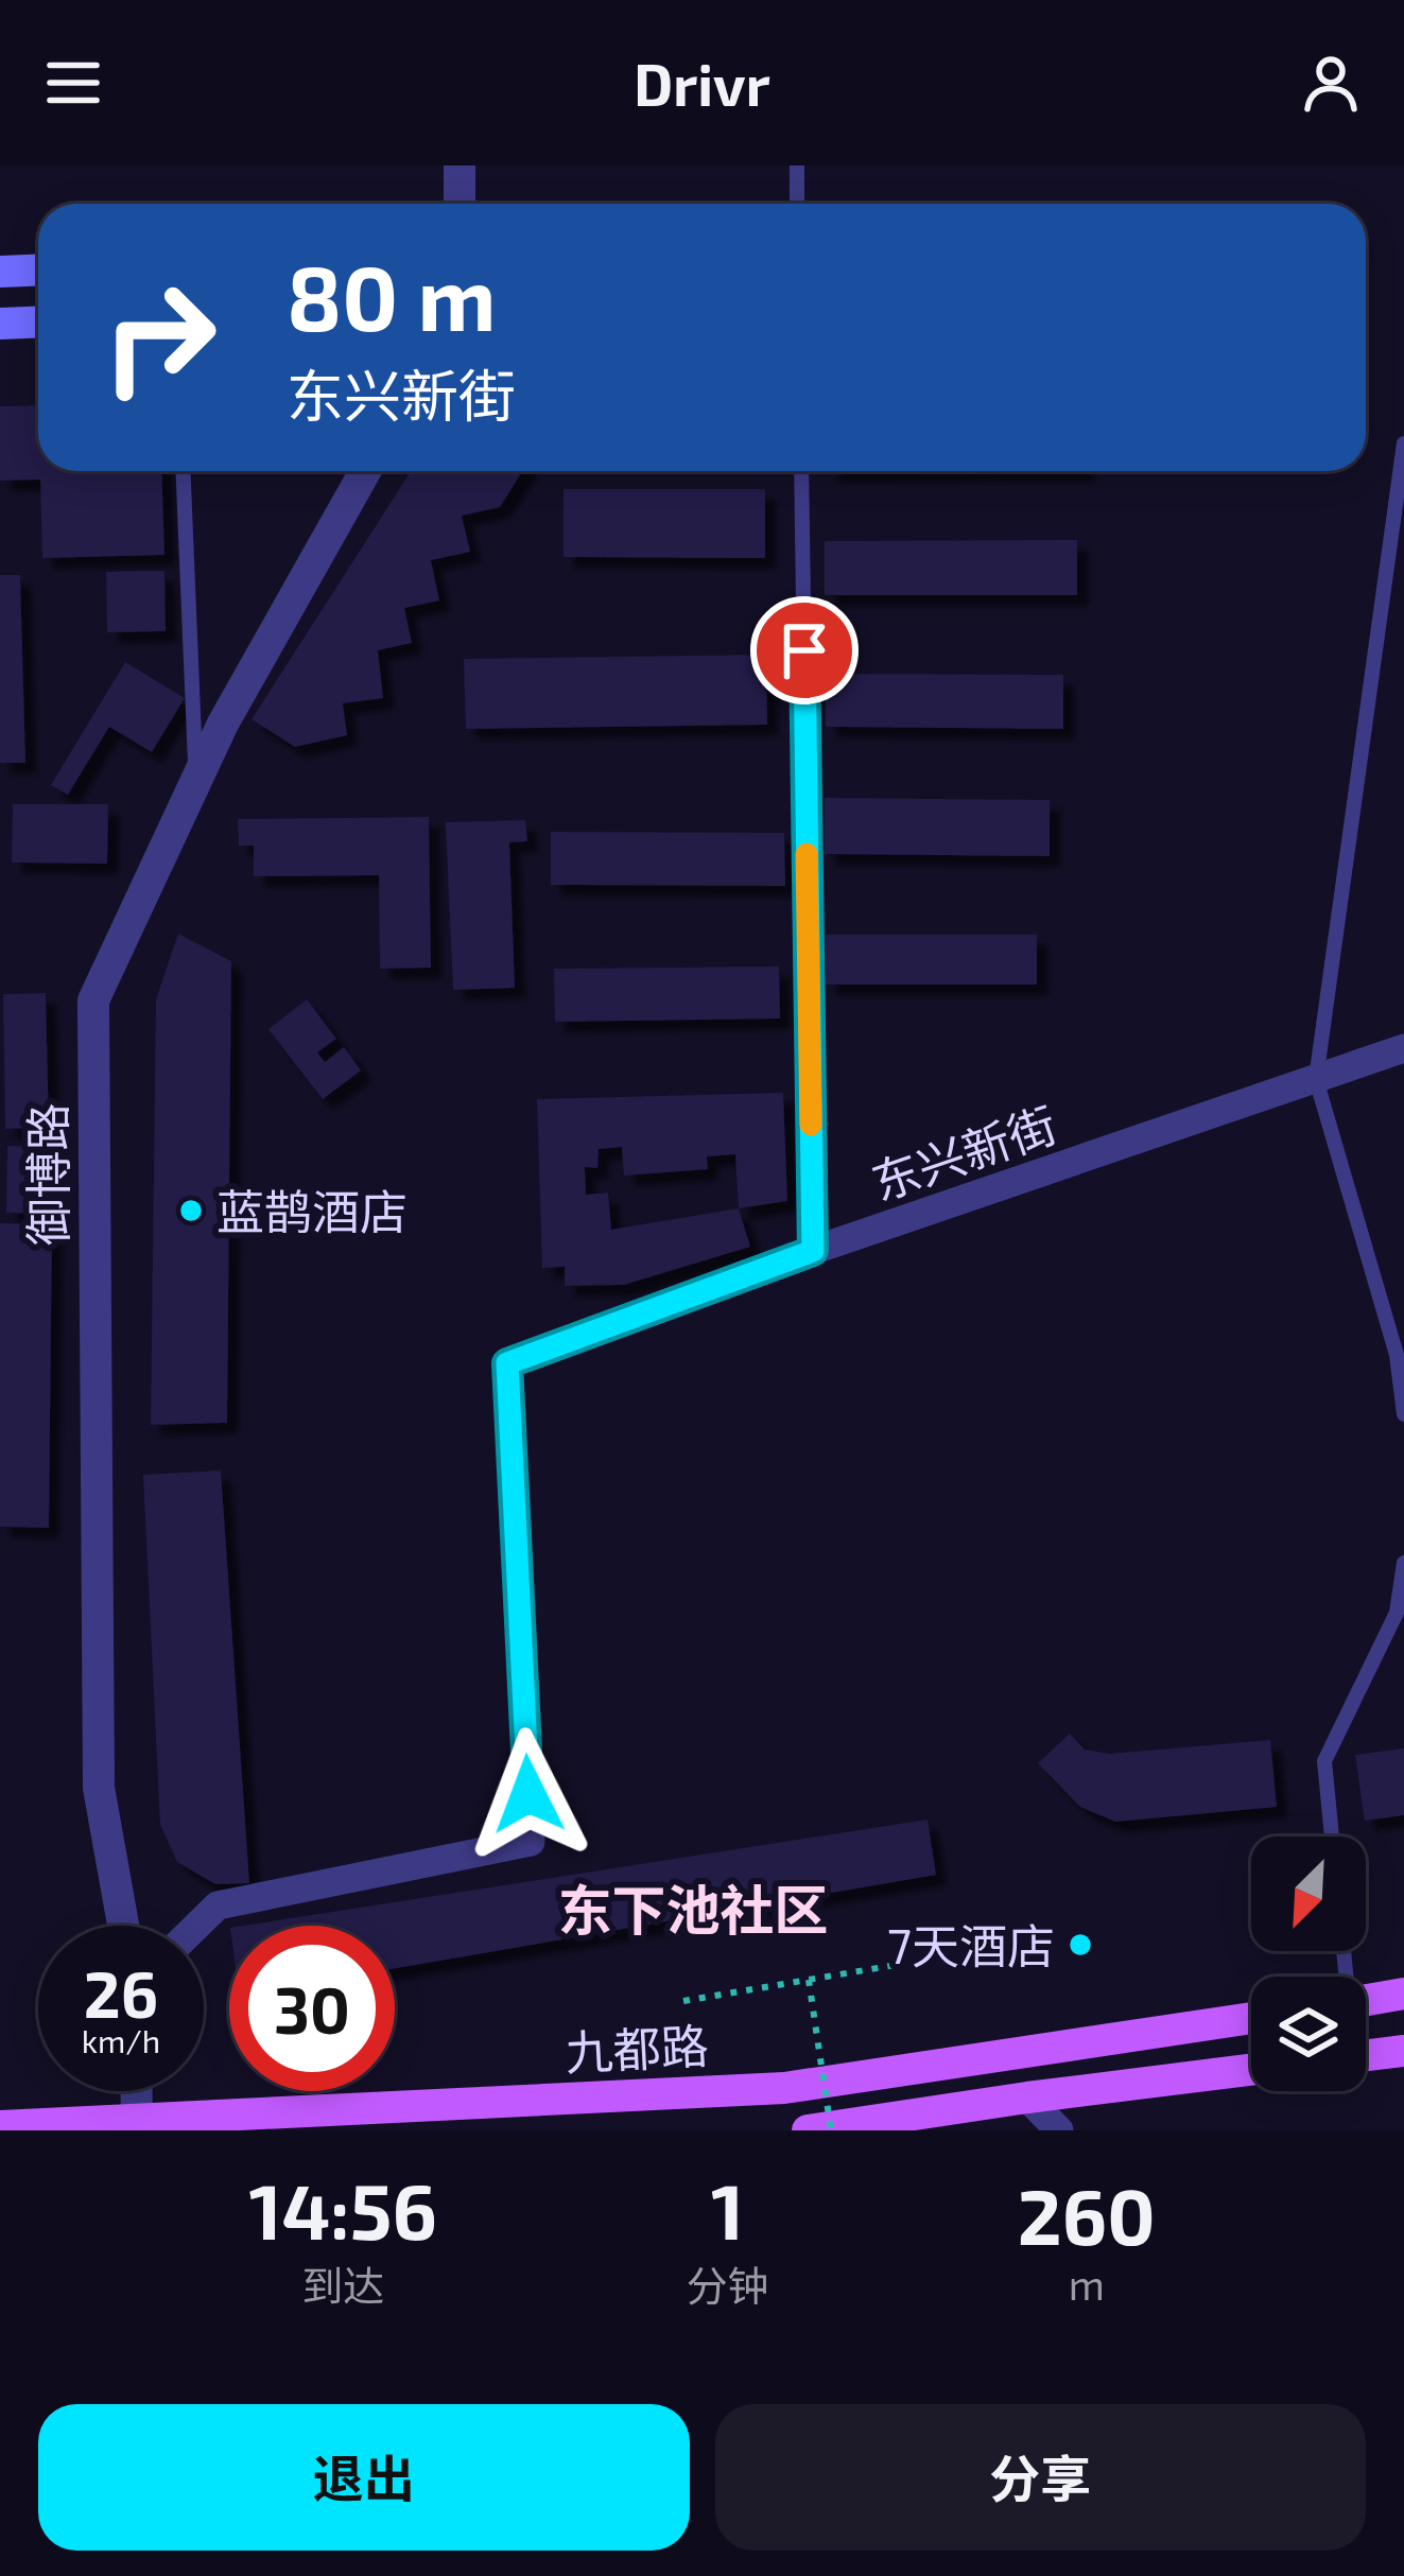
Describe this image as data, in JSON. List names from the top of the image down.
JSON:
{
  "streets": {
    "main road": ["九都路"],
    "street": ["东兴新街", "御博路"]
  },
  "districts": ["东下池社区"],
  "places": ["蓝鹊酒店", "7天酒店"],
  "north": "bottom left",
  "page": {
    "header": "Drivr",
    "turn": ["80 m", "东兴新街"],
    "speed": "26 km/h",
    "limit": "30",
    "eta": [
      "14:56",
      "到达",
      "1",
      "分钟",
      "260",
      "m"
    ],
    "buttons": ["退出", "分享"]
  }
}
